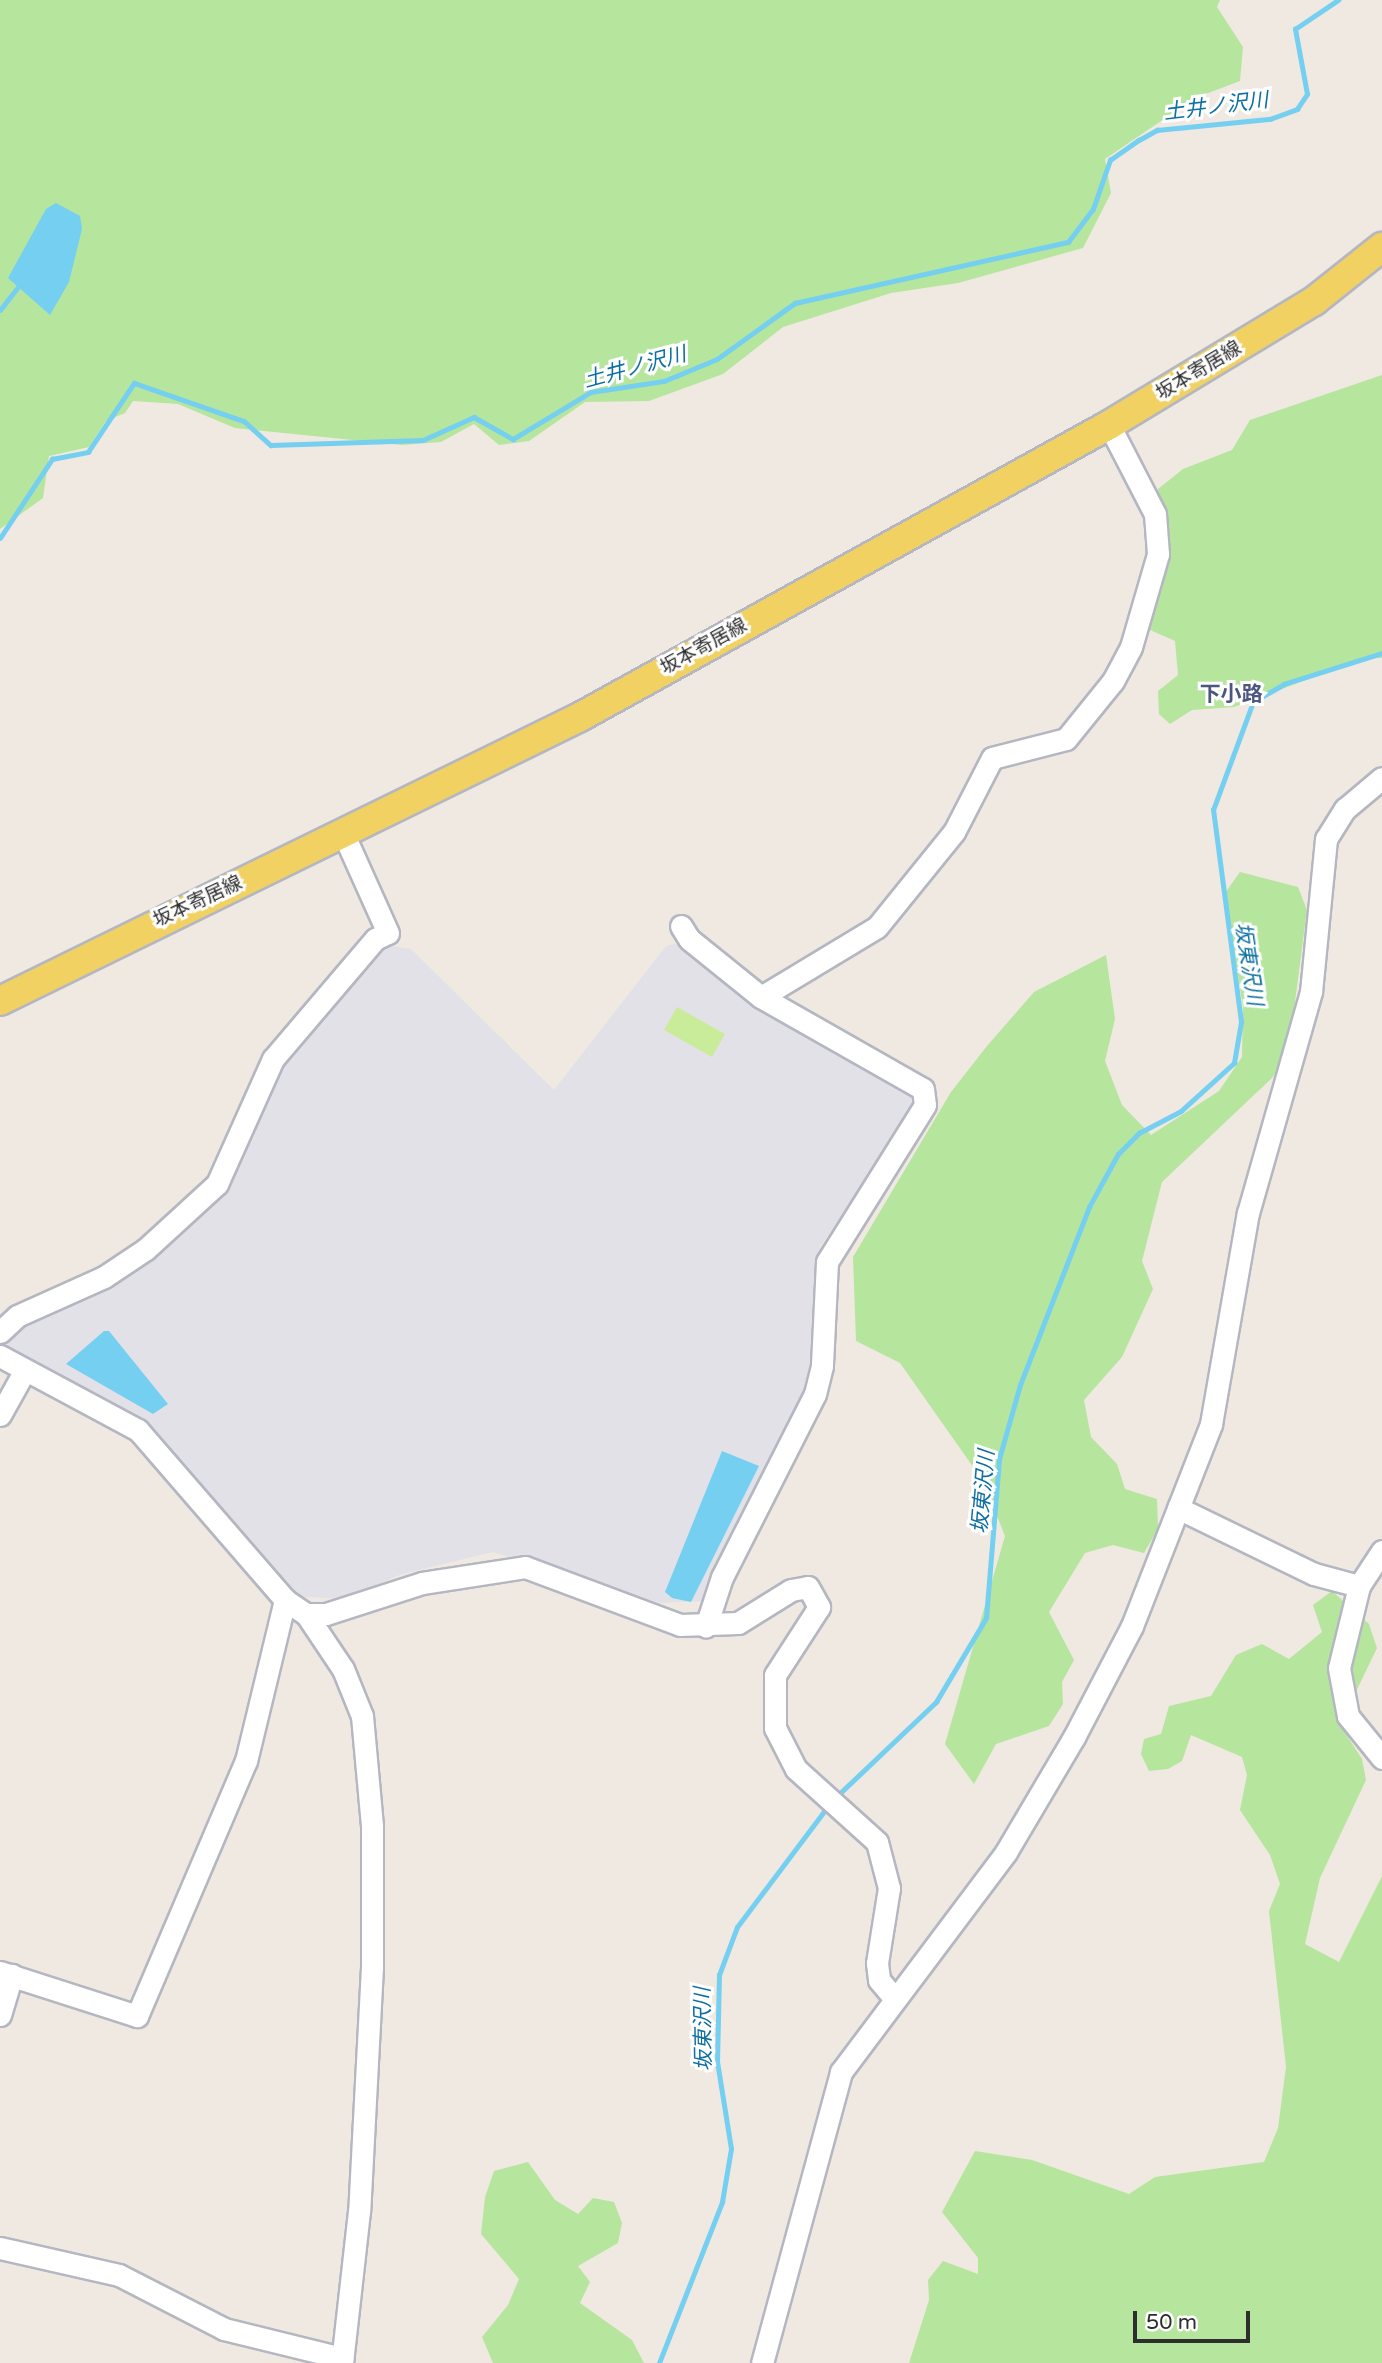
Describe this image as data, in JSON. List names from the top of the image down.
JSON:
{
  "streets": {
    "main road": ["坂本寄居線"]
  },
  "districts": ["下小路"],
  "water": ["土井ノ沢川", "坂東沢川"],
  "scale_bar": "50 m"
}
